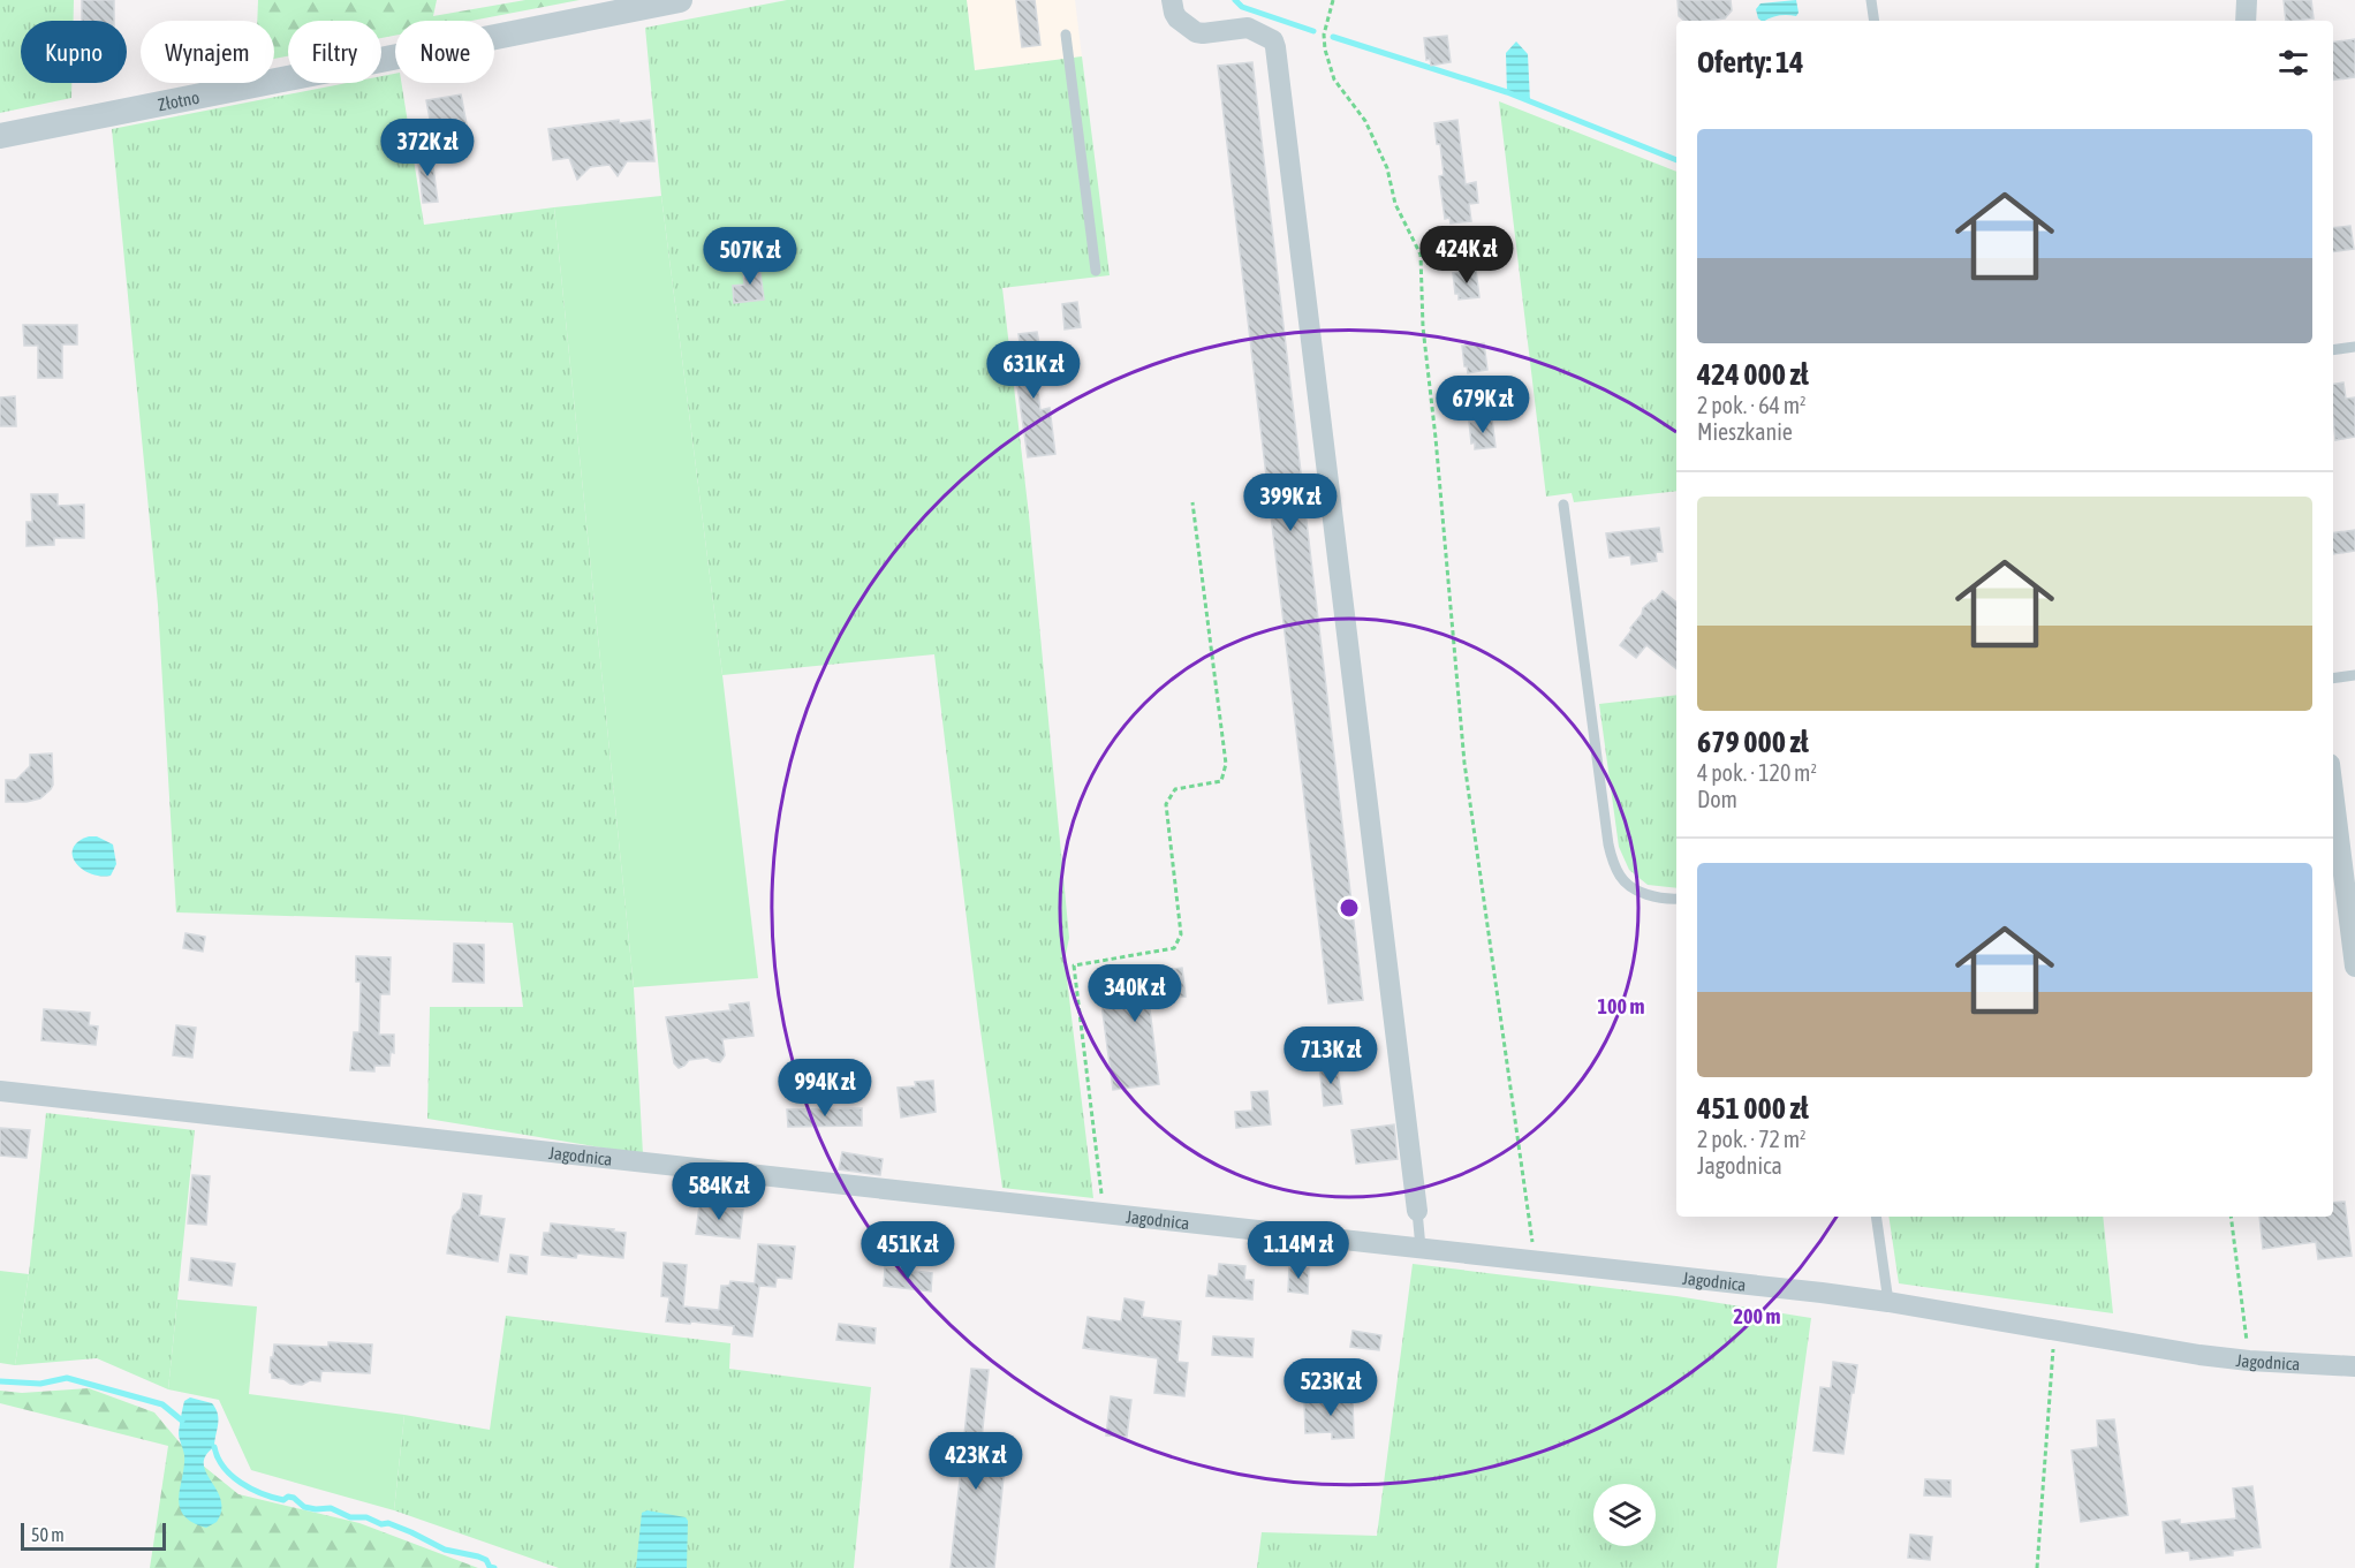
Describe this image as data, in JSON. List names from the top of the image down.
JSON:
{
  "streets": {
    "street": ["Złotno", "Jagodnica"]
  },
  "scale_bar": "50 m",
  "page": {
    "chip": [
      "Kupno",
      "Wynajem",
      "Filtry",
      "Nowe"
    ],
    "heading": "Oferty: 14",
    "list": [
      {
        "name": "424 000 zł",
        "note": "2 pok. · 64 m² · Mieszkanie"
      },
      {
        "name": "679 000 zł",
        "note": "4 pok. · 120 m² · Dom"
      },
      {
        "name": "451 000 zł",
        "note": "2 pok. · 72 m² · Jagodnica"
      }
    ],
    "price": [
      "372K zł",
      "424K zł",
      "507K zł",
      "631K zł",
      "679K zł",
      "399K zł",
      "340K zł",
      "713K zł",
      "994K zł",
      "584K zł",
      "451K zł",
      "1.14M zł",
      "523K zł",
      "423K zł"
    ],
    "scale": "50 m"
  },
  "rings": ["100 m", "200 m"]
}
